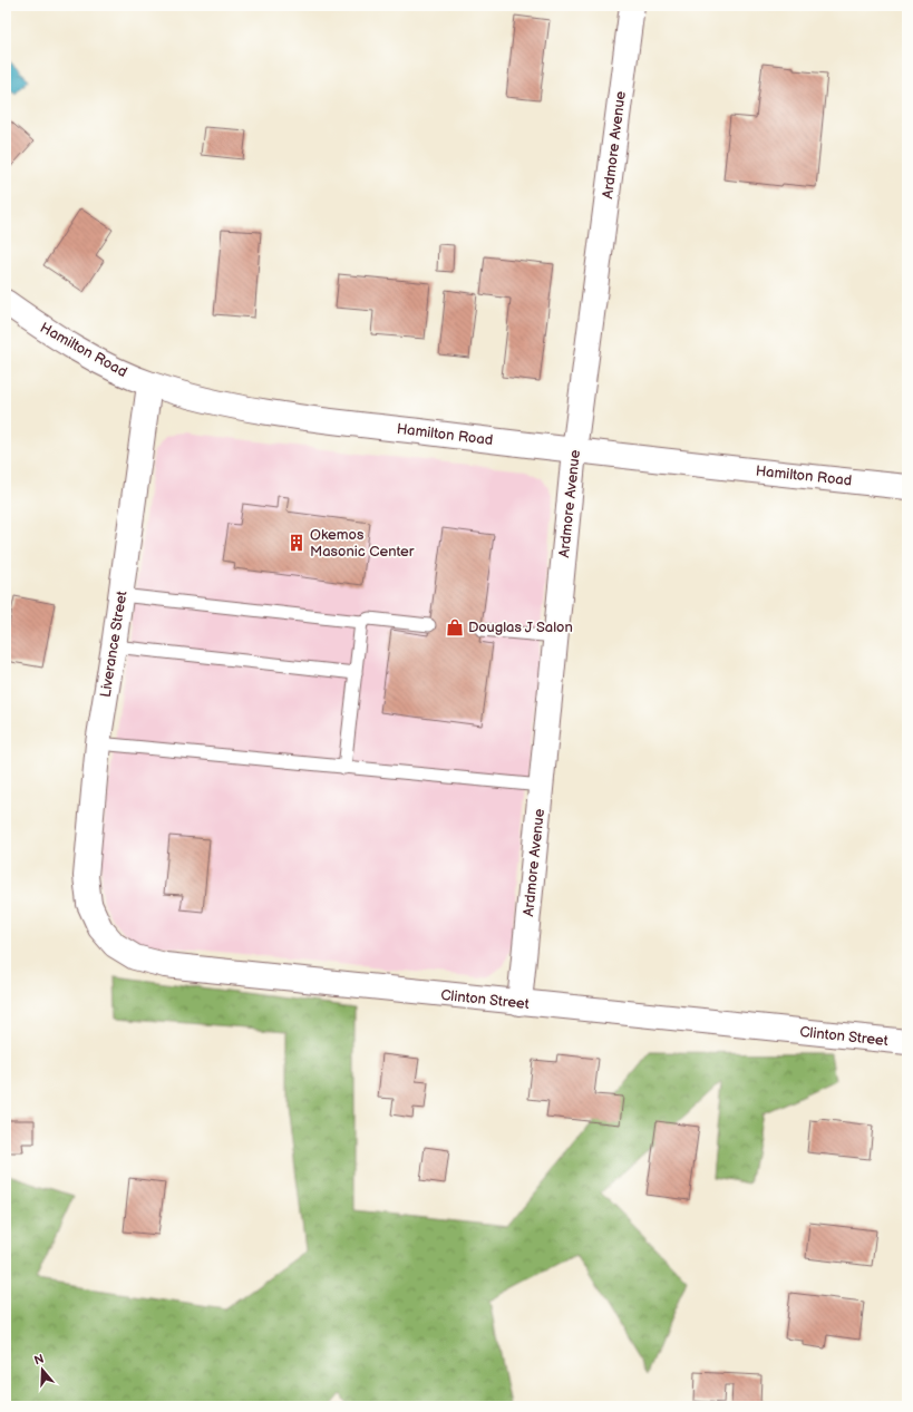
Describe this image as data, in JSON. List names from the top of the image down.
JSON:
{
  "streets": {
    "street": [
      "Ardmore Avenue",
      "Hamilton Road",
      "Liverance Street",
      "Clinton Street"
    ]
  },
  "crossings": [
    ["Ardmore Avenue", "Hamilton Road"],
    ["Ardmore Avenue", "Clinton Street"],
    ["Hamilton Road", "Liverance Street"],
    ["Liverance Street", "Clinton Street"]
  ],
  "places": {
    "building": ["Okemos Masonic Center"],
    "shop": ["Douglas J Salon"]
  },
  "north": "top"
}
